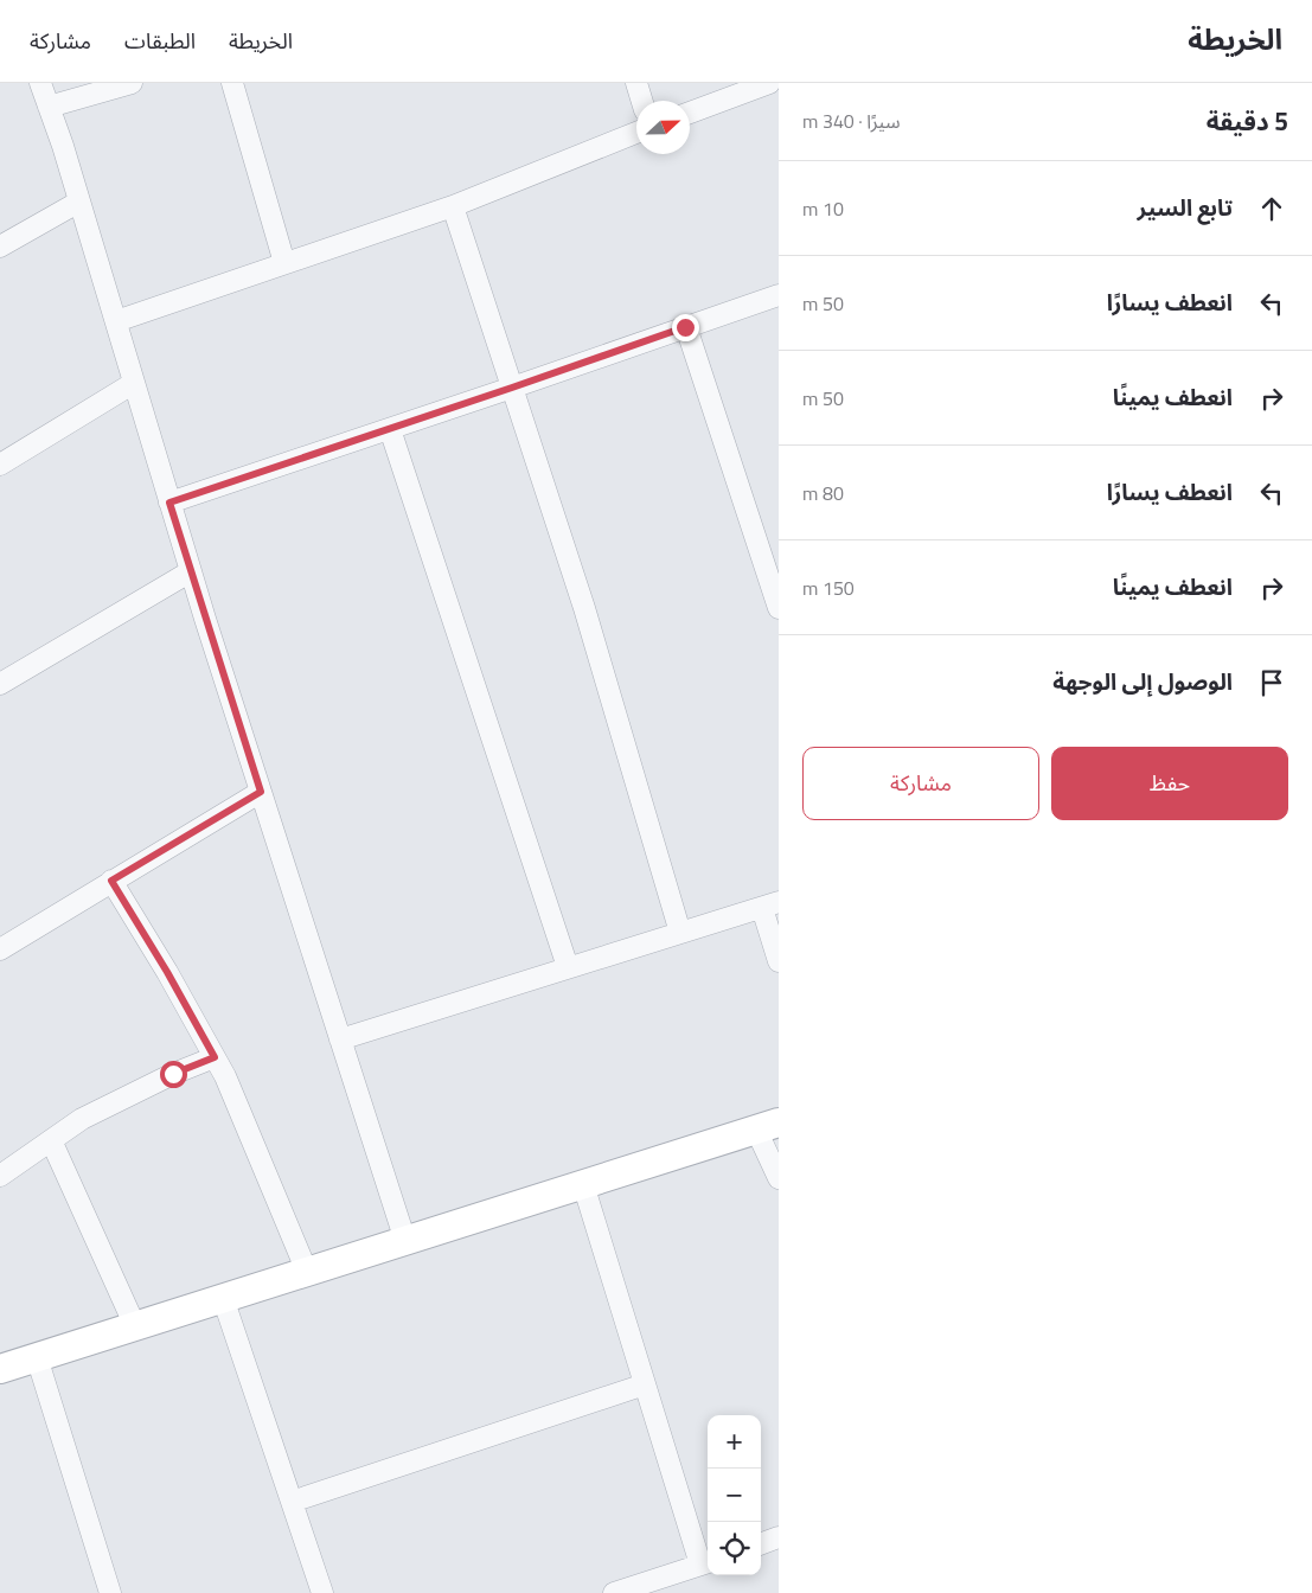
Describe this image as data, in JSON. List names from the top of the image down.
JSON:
{
  "north": "right",
  "page": {
    "header": "الخريطة",
    "nav": ["الخريطة", "الطبقات", "مشاركة"],
    "heading": ["5 دقيقة", "سيرًا · 340 m"],
    "list": [
      ["تابع السير", "10 m"],
      ["انعطف يسارًا", "50 m"],
      ["انعطف يمينًا", "50 m"],
      ["انعطف يسارًا", "80 m"],
      ["انعطف يمينًا", "150 m"],
      "الوصول إلى الوجهة"
    ],
    "buttons": ["حفظ", "مشاركة"],
    "map_buttons": ["+", "−"]
  }
}
